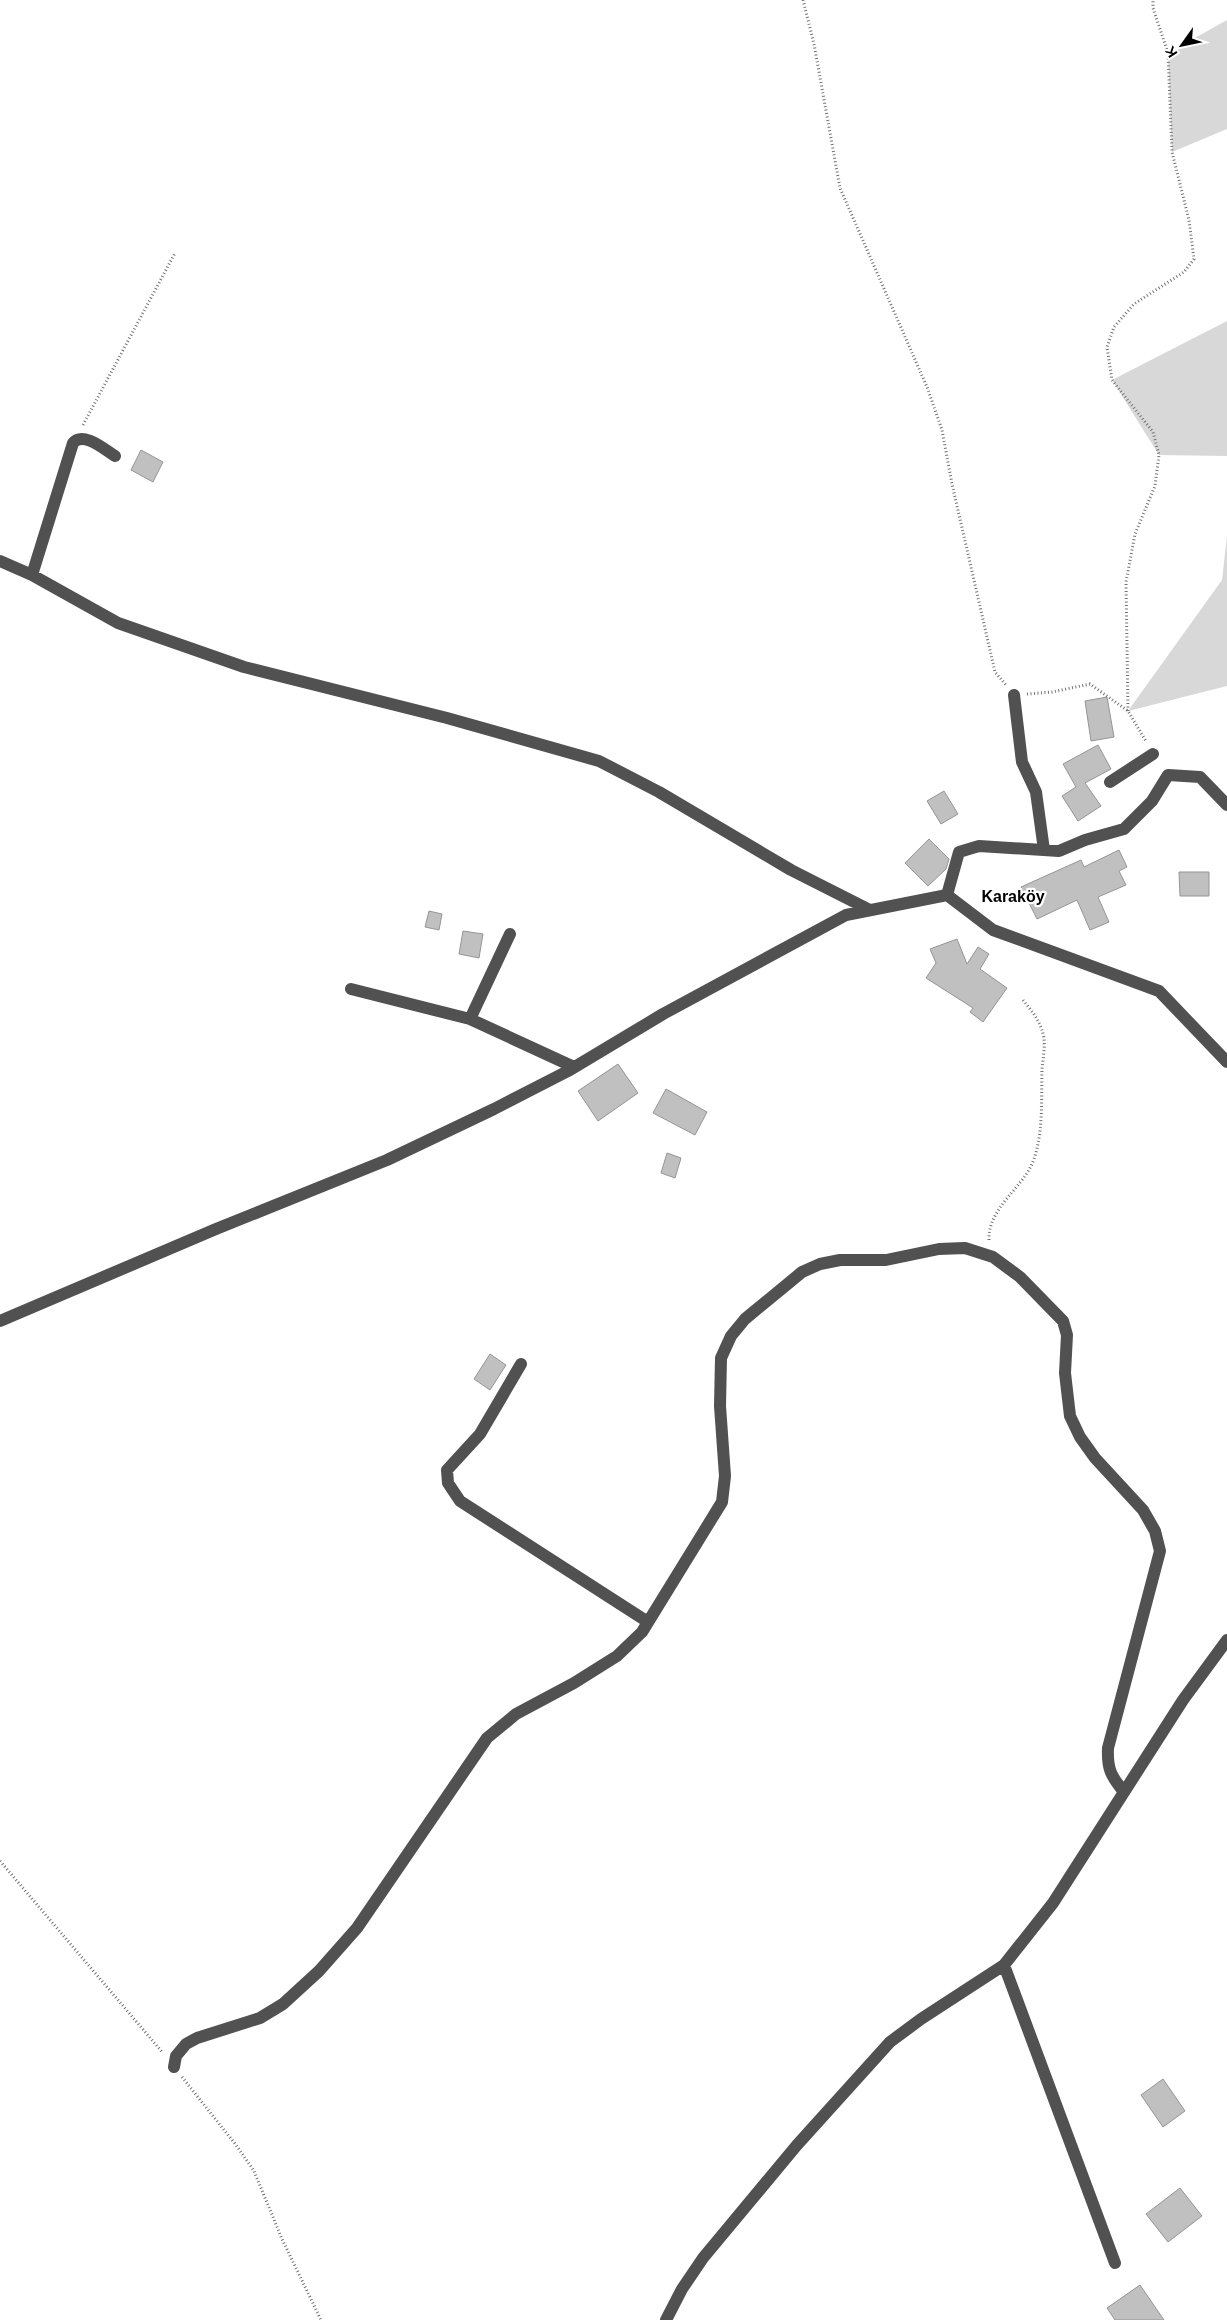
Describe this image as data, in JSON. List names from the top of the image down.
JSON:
{
  "districts": ["Karaköy"],
  "north": "bottom left"
}
